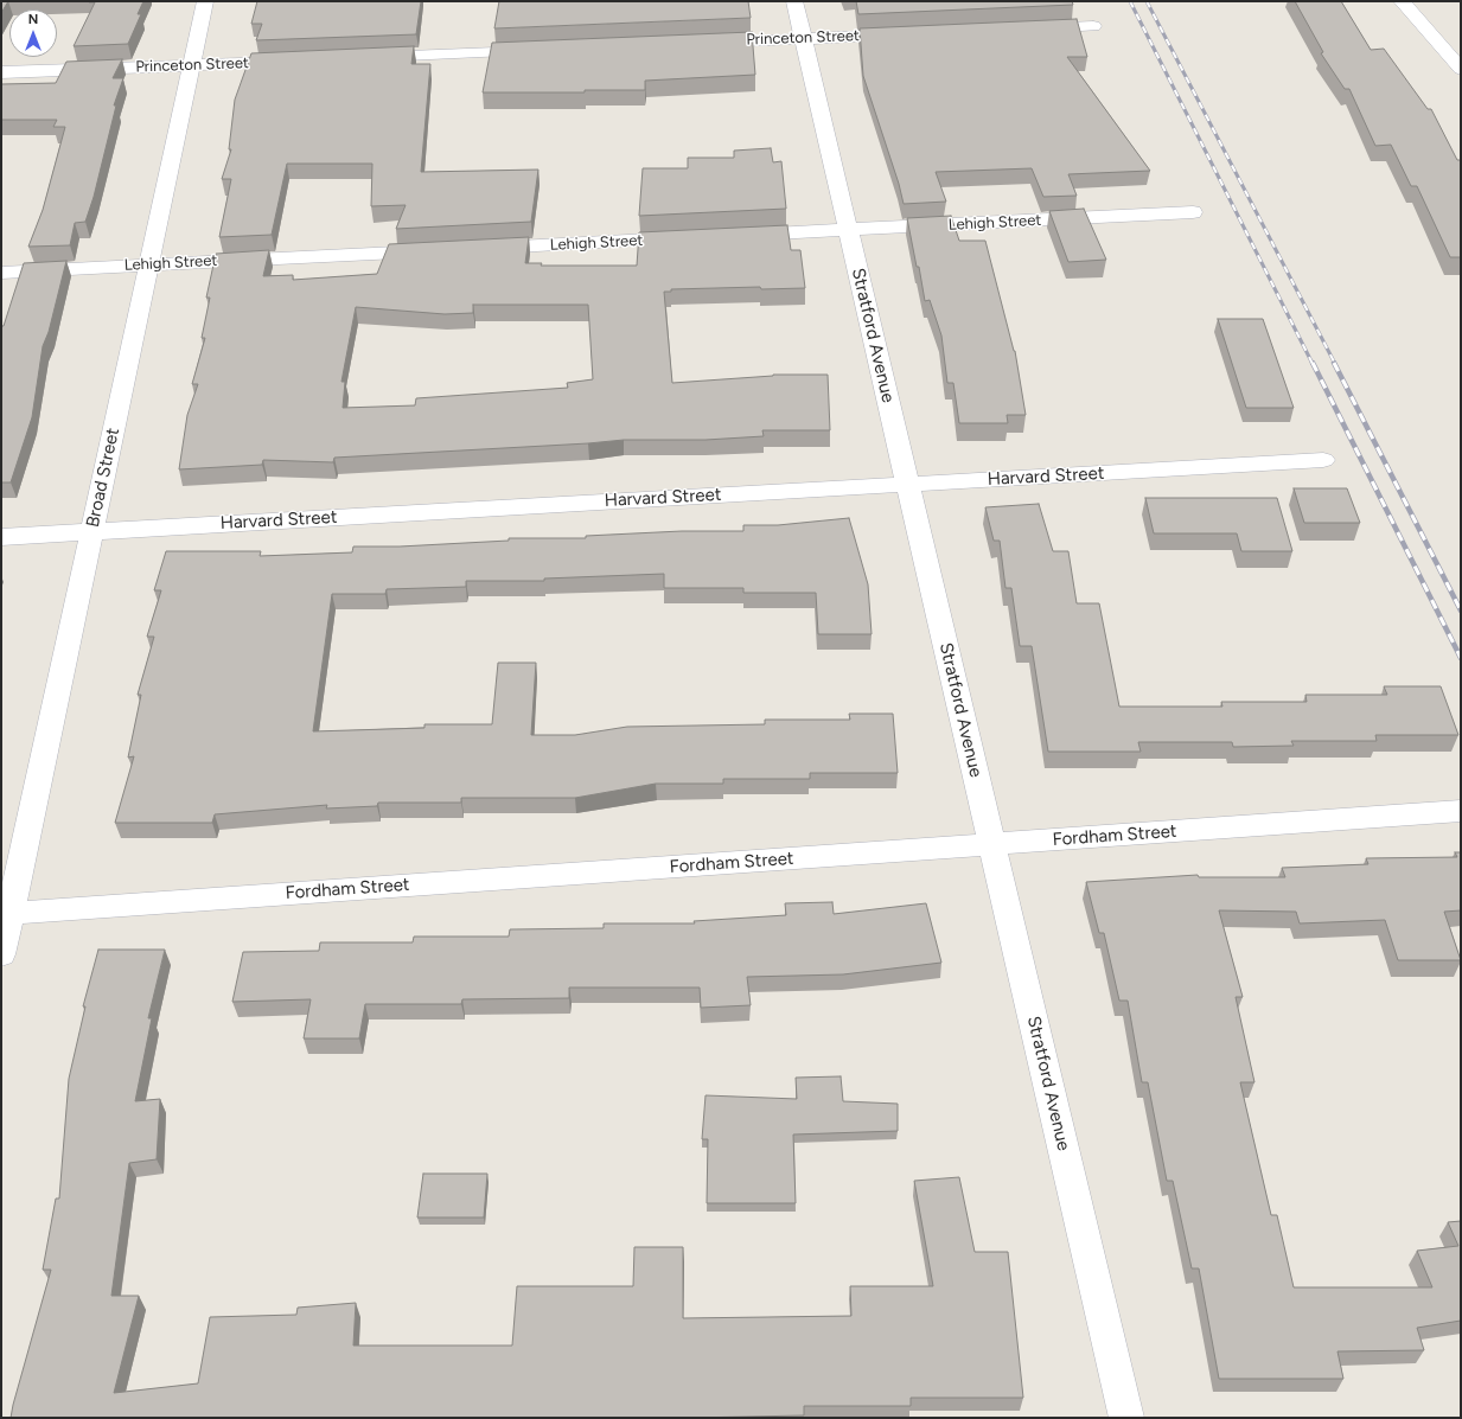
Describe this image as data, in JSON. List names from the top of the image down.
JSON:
{
  "streets": {
    "street": [
      "Princeton Street",
      "Lehigh Street",
      "Stratford Avenue",
      "Harvard Street",
      "Broad Street",
      "Fordham Street"
    ]
  },
  "crossings": [
    ["Princeton Street", "Stratford Avenue"],
    ["Princeton Street", "Broad Street"],
    ["Lehigh Street", "Stratford Avenue"],
    ["Lehigh Street", "Broad Street"],
    ["Stratford Avenue", "Harvard Street"],
    ["Stratford Avenue", "Fordham Street"],
    ["Harvard Street", "Broad Street"],
    ["Broad Street", "Fordham Street"]
  ],
  "north": "top"
}
